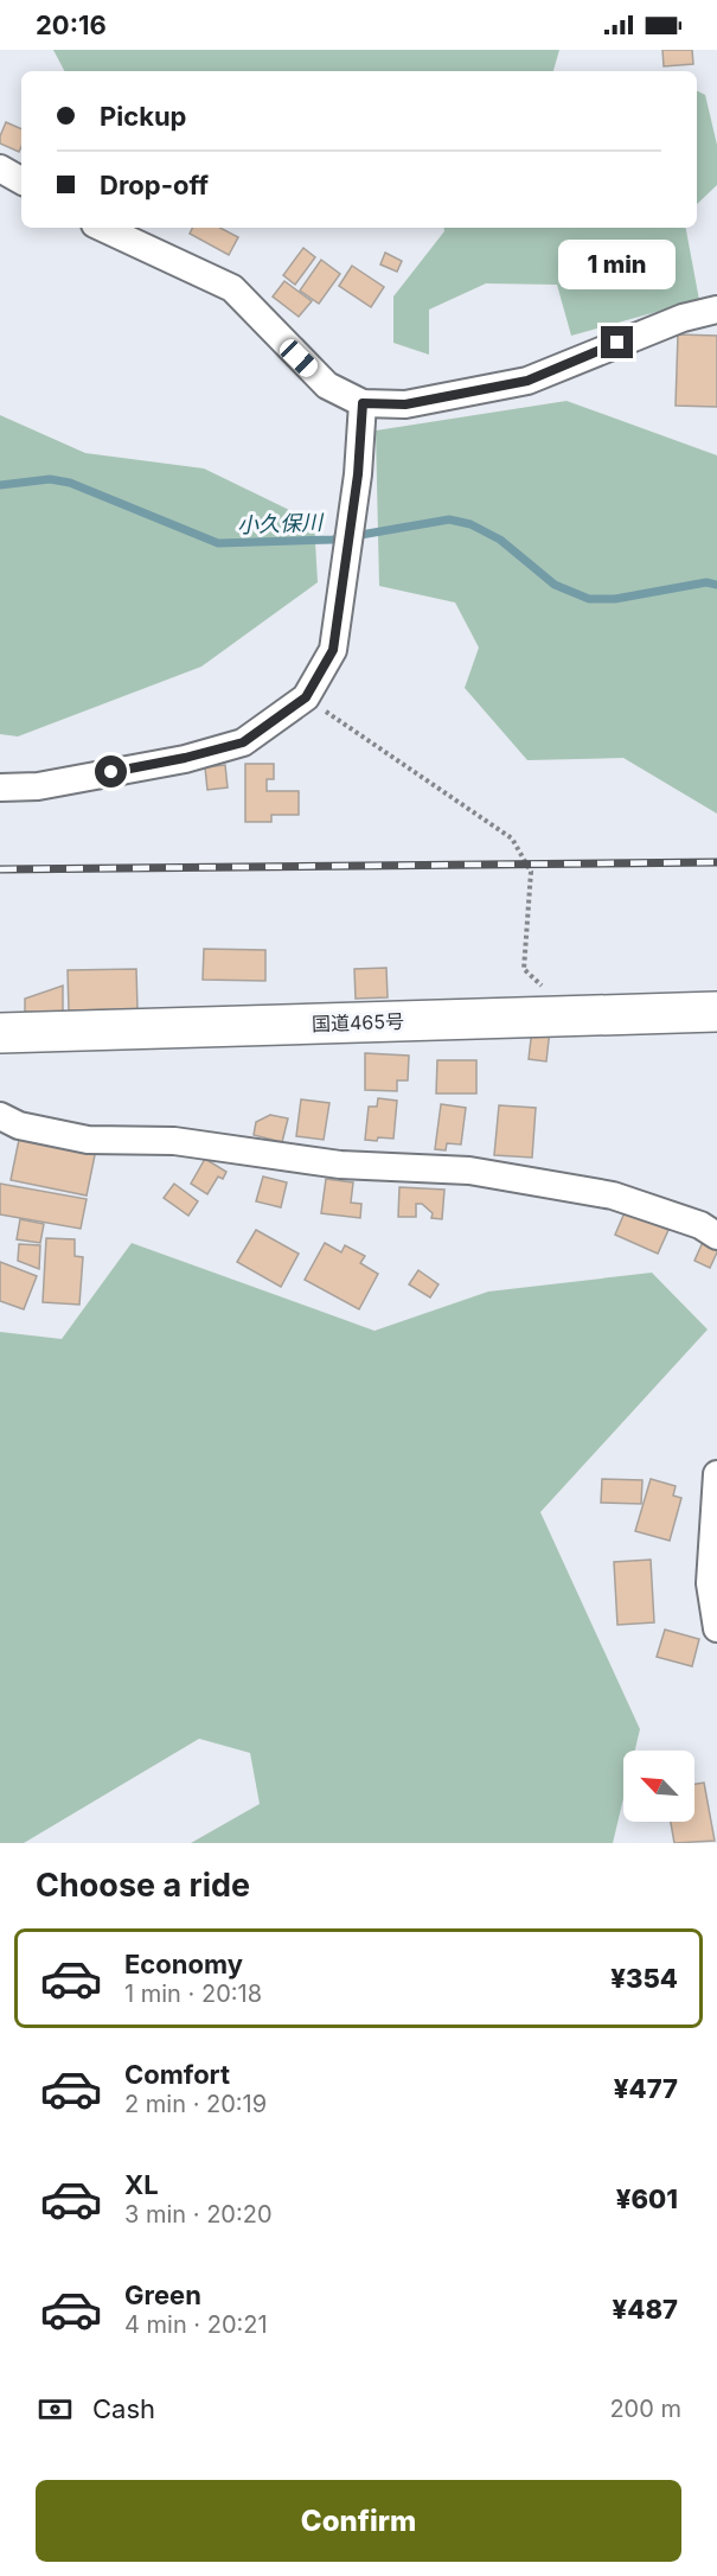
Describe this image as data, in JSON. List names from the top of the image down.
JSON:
{
  "streets": {
    "highway": ["国道465号"]
  },
  "water": ["小久保川"],
  "north": "top left",
  "page": {
    "status": "20:16",
    "banner": ["Pickup", "Drop-off"],
    "bubble": "1 min",
    "heading": "Choose a ride",
    "list": [
      {
        "name": "Economy",
        "note": "1 min · 20:18",
        "value": "¥354"
      },
      {
        "name": "Comfort",
        "note": "2 min · 20:19",
        "value": "¥477"
      },
      {
        "name": "XL",
        "note": "3 min · 20:20",
        "value": "¥601"
      },
      {
        "name": "Green",
        "note": "4 min · 20:21",
        "value": "¥487"
      }
    ],
    "pay": ["Cash", "200 m"],
    "buttons": "Confirm"
  }
}
